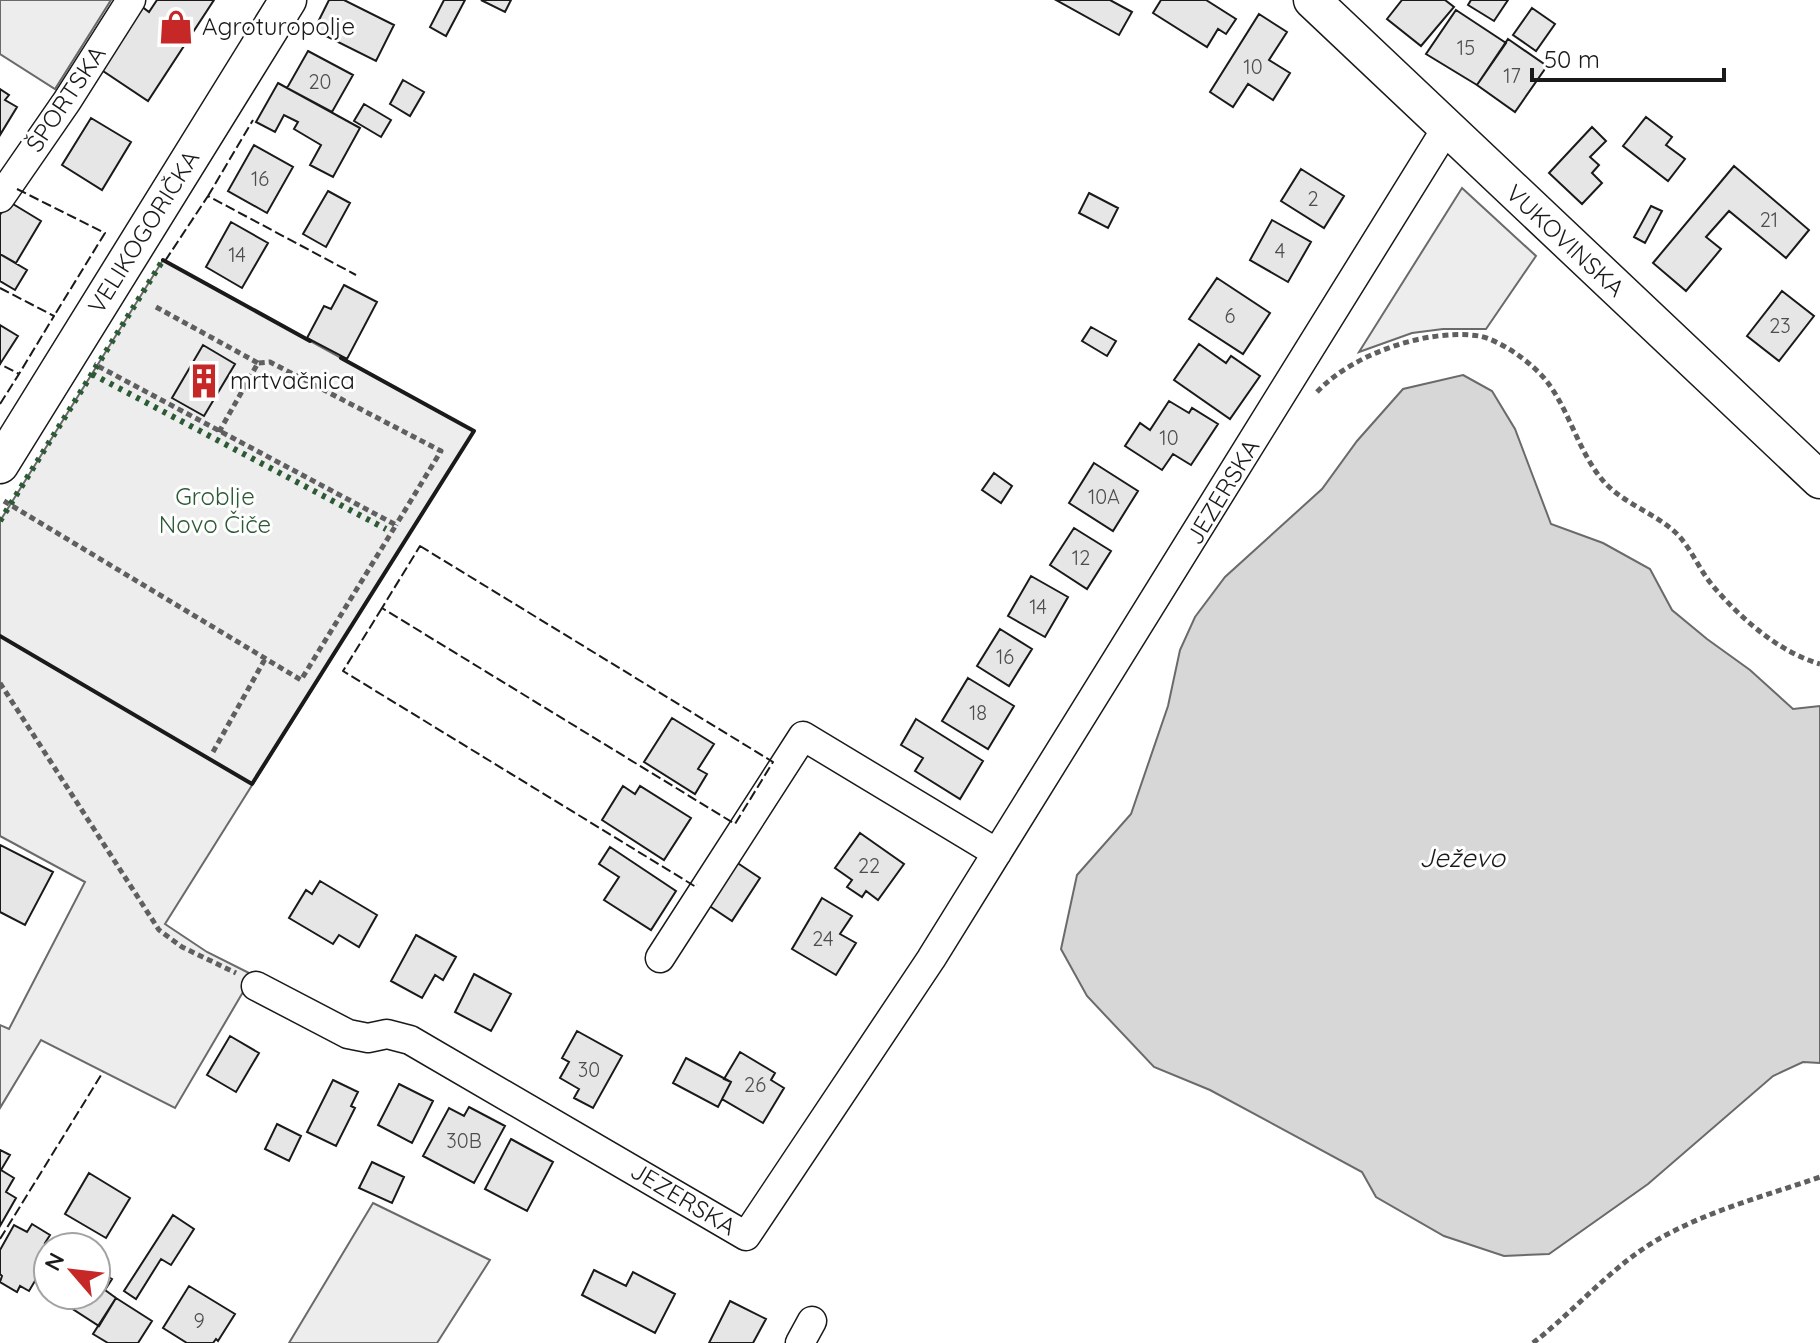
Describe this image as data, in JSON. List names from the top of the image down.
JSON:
{
  "streets": {
    "main road": ["VELIKOGORIČKA", "VUKOVINSKA"],
    "street": ["ŠPORTSKA", "JEZERSKA"]
  },
  "crossings": [
    ["VUKOVINSKA", "JEZERSKA"]
  ],
  "water": ["Ježevo"],
  "parks": ["Groblje Novo Čiče"],
  "places": {
    "shop": ["Agroturopolje"],
    "building": ["mrtvačnica"]
  },
  "house_numbers": [
    "15",
    "10",
    "17",
    "20",
    "16",
    "2",
    "21",
    "4",
    "14",
    "6",
    "23",
    "10",
    "10A",
    "12",
    "14",
    "16",
    "18",
    "22",
    "24",
    "30",
    "26",
    "30B",
    "9"
  ],
  "scale_bar": "50 m",
  "north": "top left"
}
